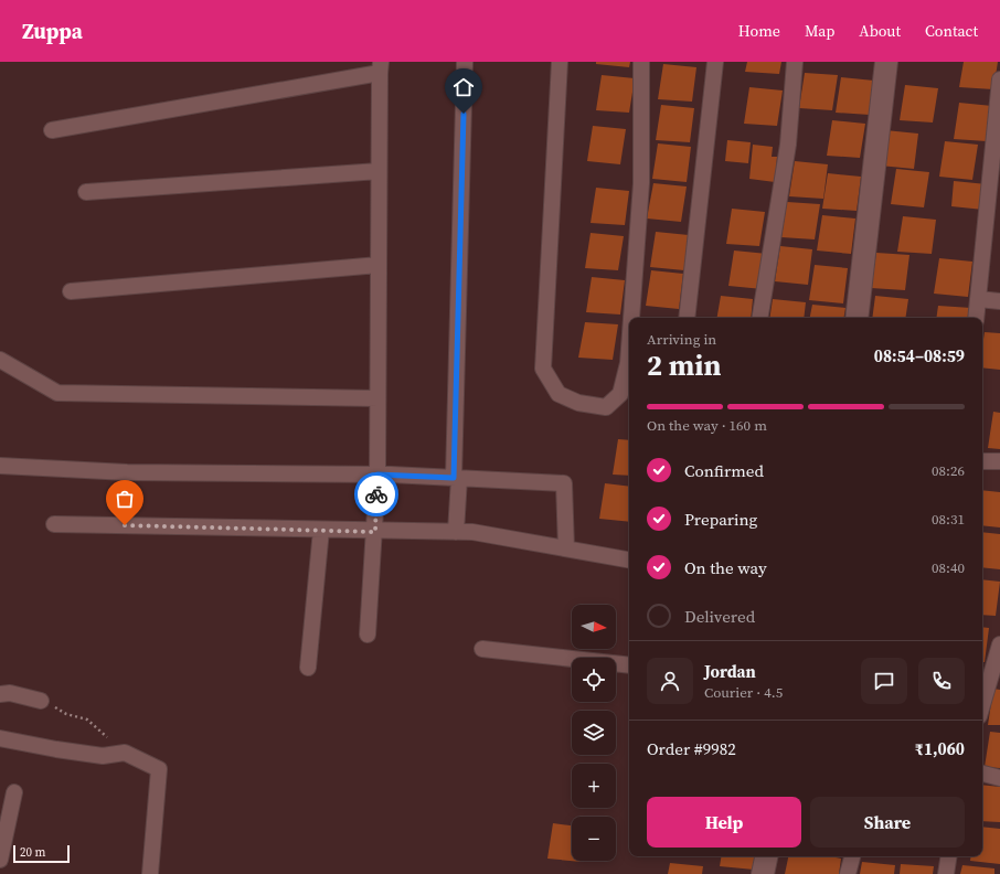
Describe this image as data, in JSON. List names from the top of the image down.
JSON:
{
  "scale_bar": "20 m",
  "north": "right",
  "page": {
    "header": "Zuppa",
    "nav": [
      "Home",
      "Map",
      "About",
      "Contact"
    ],
    "heading": ["2 min", "Arriving in", "08:54–08:59"],
    "panel": [
      "Jordan",
      "Courier · 4.5",
      "Order #9982",
      "₹1,060"
    ],
    "bar": "On the way · 160 m",
    "list": [
      ["Confirmed", "08:26"],
      ["Preparing", "08:31"],
      ["On the way", "08:40"],
      "Delivered"
    ],
    "map_buttons": ["+", "−"],
    "buttons": ["Help", "Share"],
    "scale": "20 m"
  }
}
